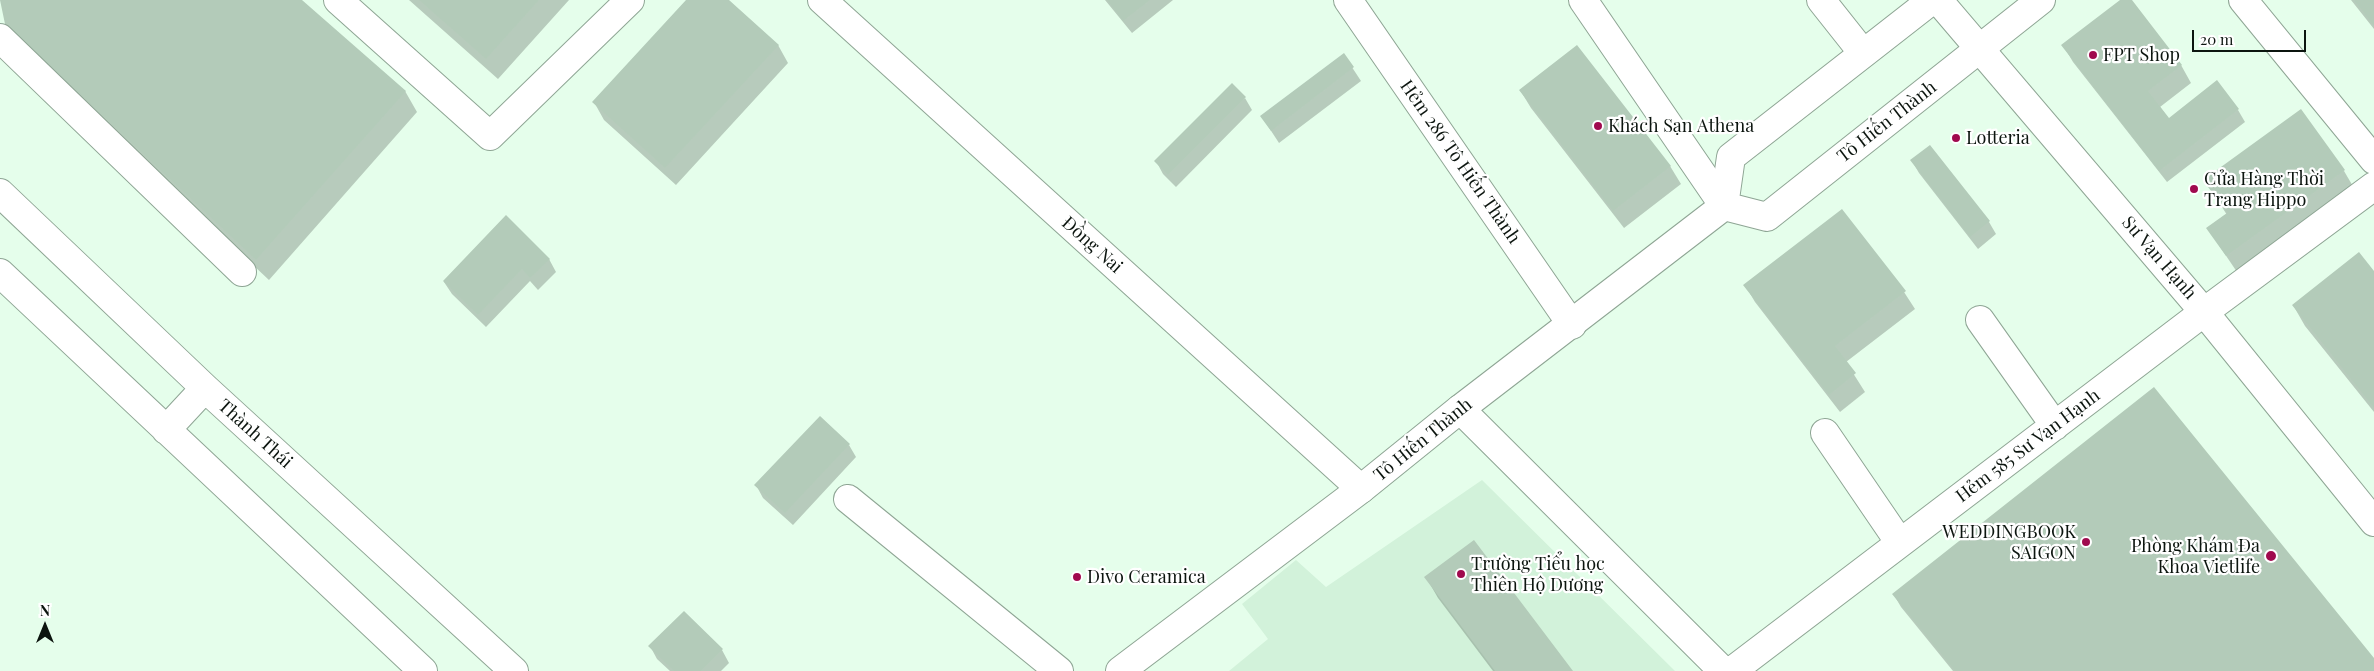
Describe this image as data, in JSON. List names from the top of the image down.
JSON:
{
  "streets": {
    "street": [
      "Tô Hiến Thành",
      "Hẻm 286 Tô Hiến Thành",
      "Đồng Nai",
      "Sư Vạn Hạnh",
      "Thành Thái",
      "Hẻm 585 Sư Vạn Hạnh"
    ]
  },
  "crossings": [
    ["Tô Hiến Thành", "Hẻm 286 Tô Hiến Thành"],
    ["Tô Hiến Thành", "Đồng Nai"],
    ["Tô Hiến Thành", "Sư Vạn Hạnh"],
    ["Sư Vạn Hạnh", "Hẻm 585 Sư Vạn Hạnh"]
  ],
  "places": [
    "FPT Shop",
    "Khách Sạn Athena",
    "Lotteria",
    "Cửa Hàng Thời Trang Hippo",
    "WEDDINGBOOK SAIGON",
    "Phòng Khám Đa Khoa Vietlife",
    "Trường Tiểu học Thiên Hộ Dương",
    "Divo Ceramica"
  ],
  "scale_bar": "20 m",
  "north": "top"
}
